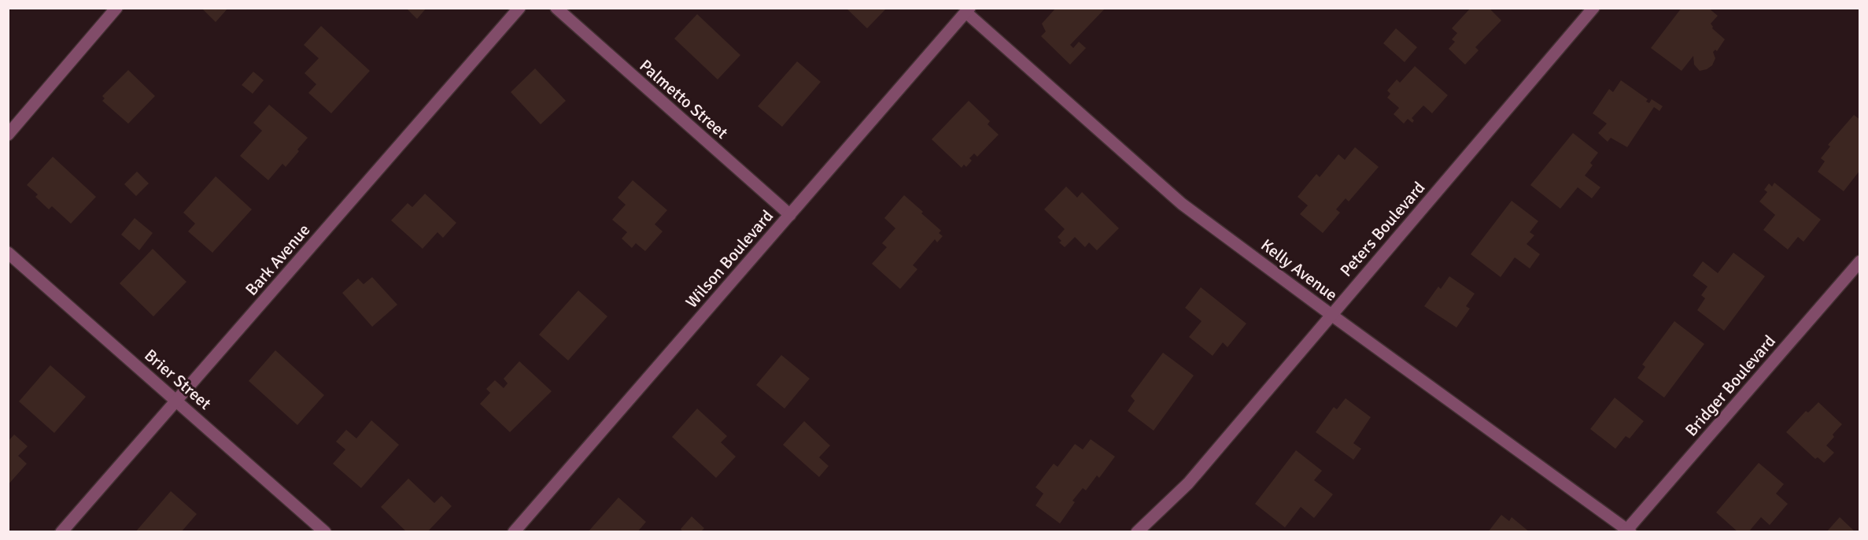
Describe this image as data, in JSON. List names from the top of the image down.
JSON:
{
  "streets": {
    "street": [
      "Palmetto Street",
      "Peters Boulevard",
      "Wilson Boulevard",
      "Bark Avenue",
      "Kelly Avenue",
      "Brier Street",
      "Bridger Boulevard"
    ]
  },
  "crossings": [
    ["Palmetto Street", "Wilson Boulevard"],
    ["Peters Boulevard", "Kelly Avenue"],
    ["Wilson Boulevard", "Kelly Avenue"],
    ["Bark Avenue", "Brier Street"],
    ["Kelly Avenue", "Bridger Boulevard"]
  ]
}
